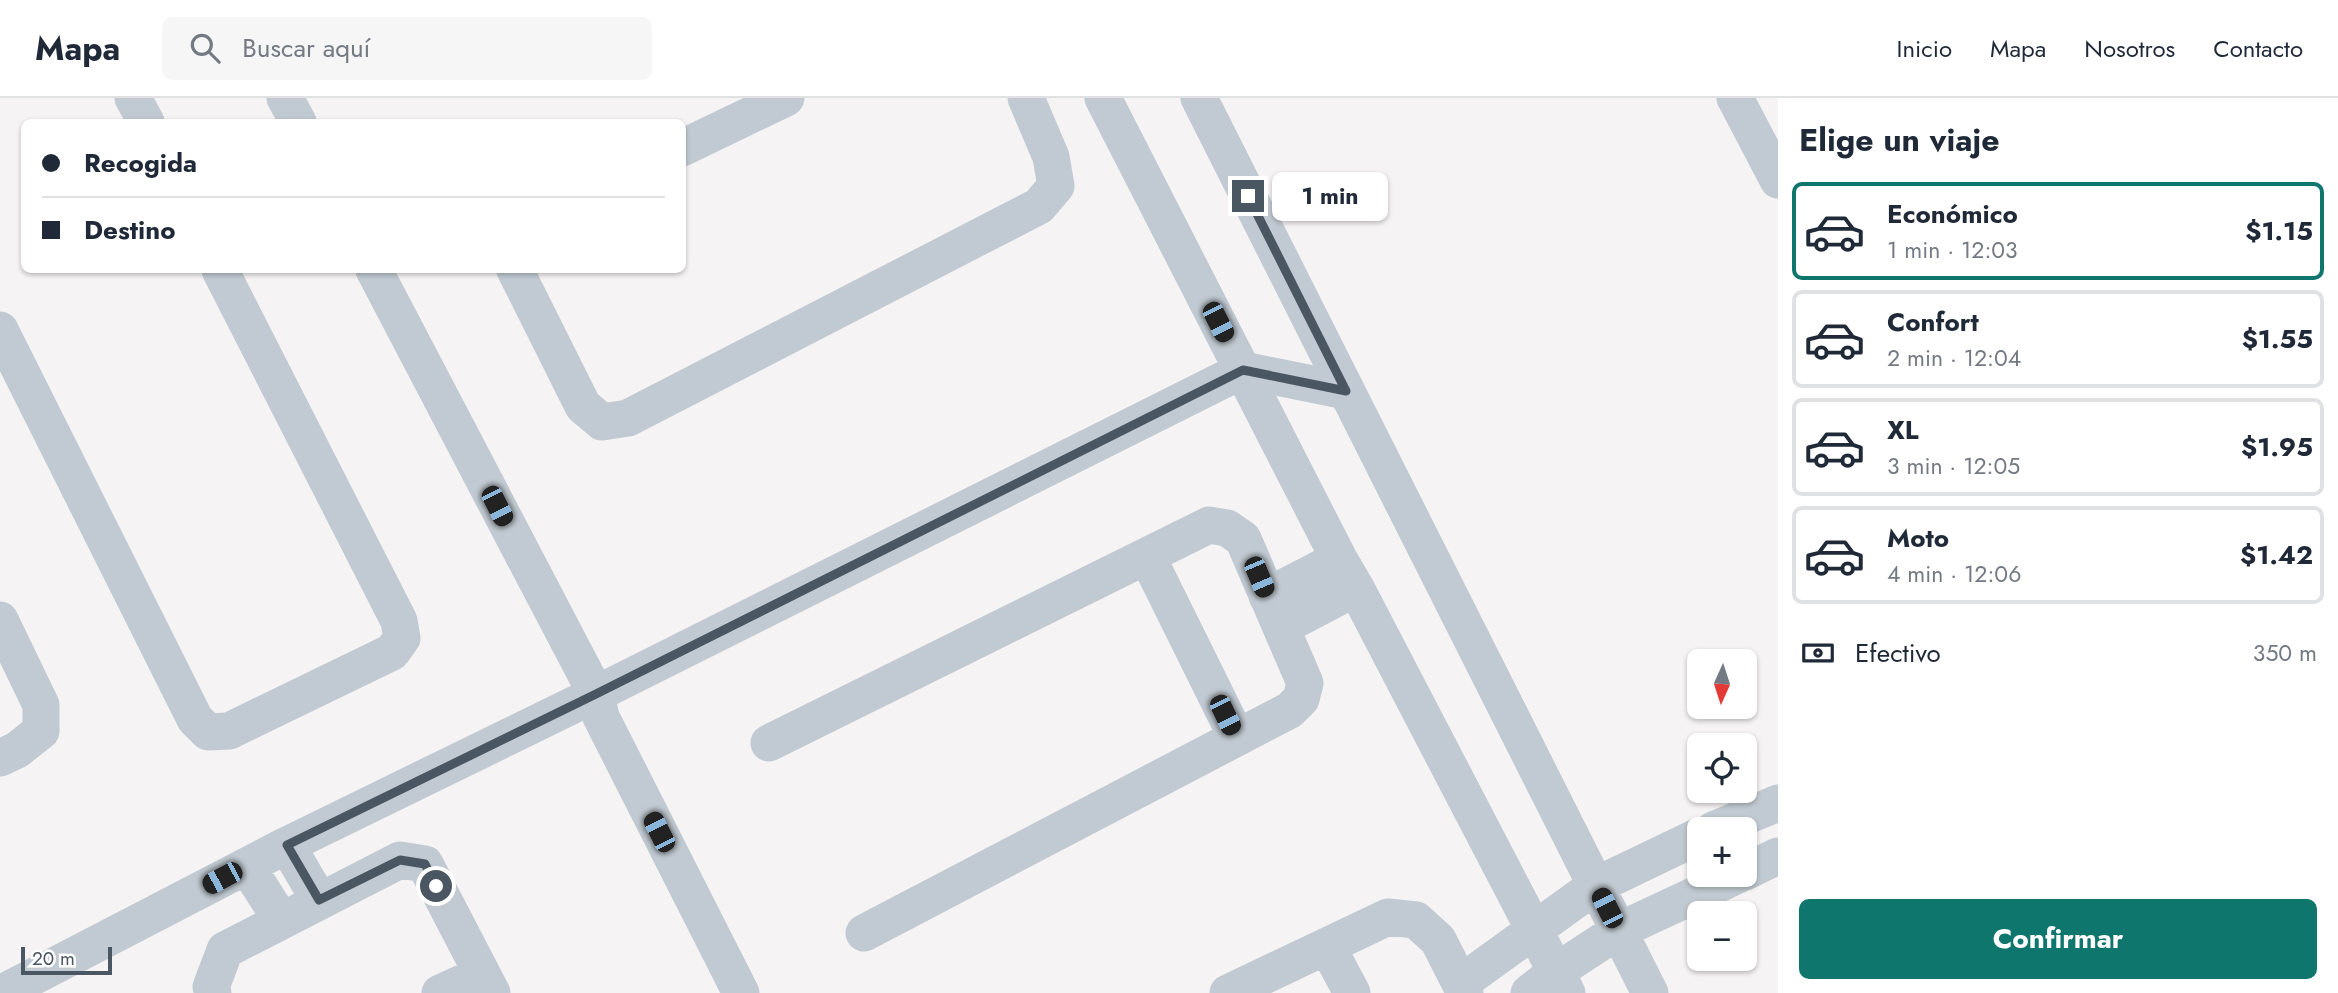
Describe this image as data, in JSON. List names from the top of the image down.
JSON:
{
  "scale_bar": "20 m",
  "north": "bottom",
  "page": {
    "header": "Mapa",
    "search": "Buscar aquí",
    "nav": [
      "Inicio",
      "Mapa",
      "Nosotros",
      "Contacto"
    ],
    "heading": "Elige un viaje",
    "banner": ["Recogida", "Destino"],
    "bubble": "1 min",
    "list": [
      {
        "name": "Económico",
        "note": "1 min · 12:03",
        "value": "$1.15"
      },
      {
        "name": "Confort",
        "note": "2 min · 12:04",
        "value": "$1.55"
      },
      {
        "name": "XL",
        "note": "3 min · 12:05",
        "value": "$1.95"
      },
      {
        "name": "Moto",
        "note": "4 min · 12:06",
        "value": "$1.42"
      }
    ],
    "pay": ["Efectivo", "350 m"],
    "map_buttons": ["+", "−"],
    "buttons": "Confirmar",
    "scale": "20 m"
  }
}
